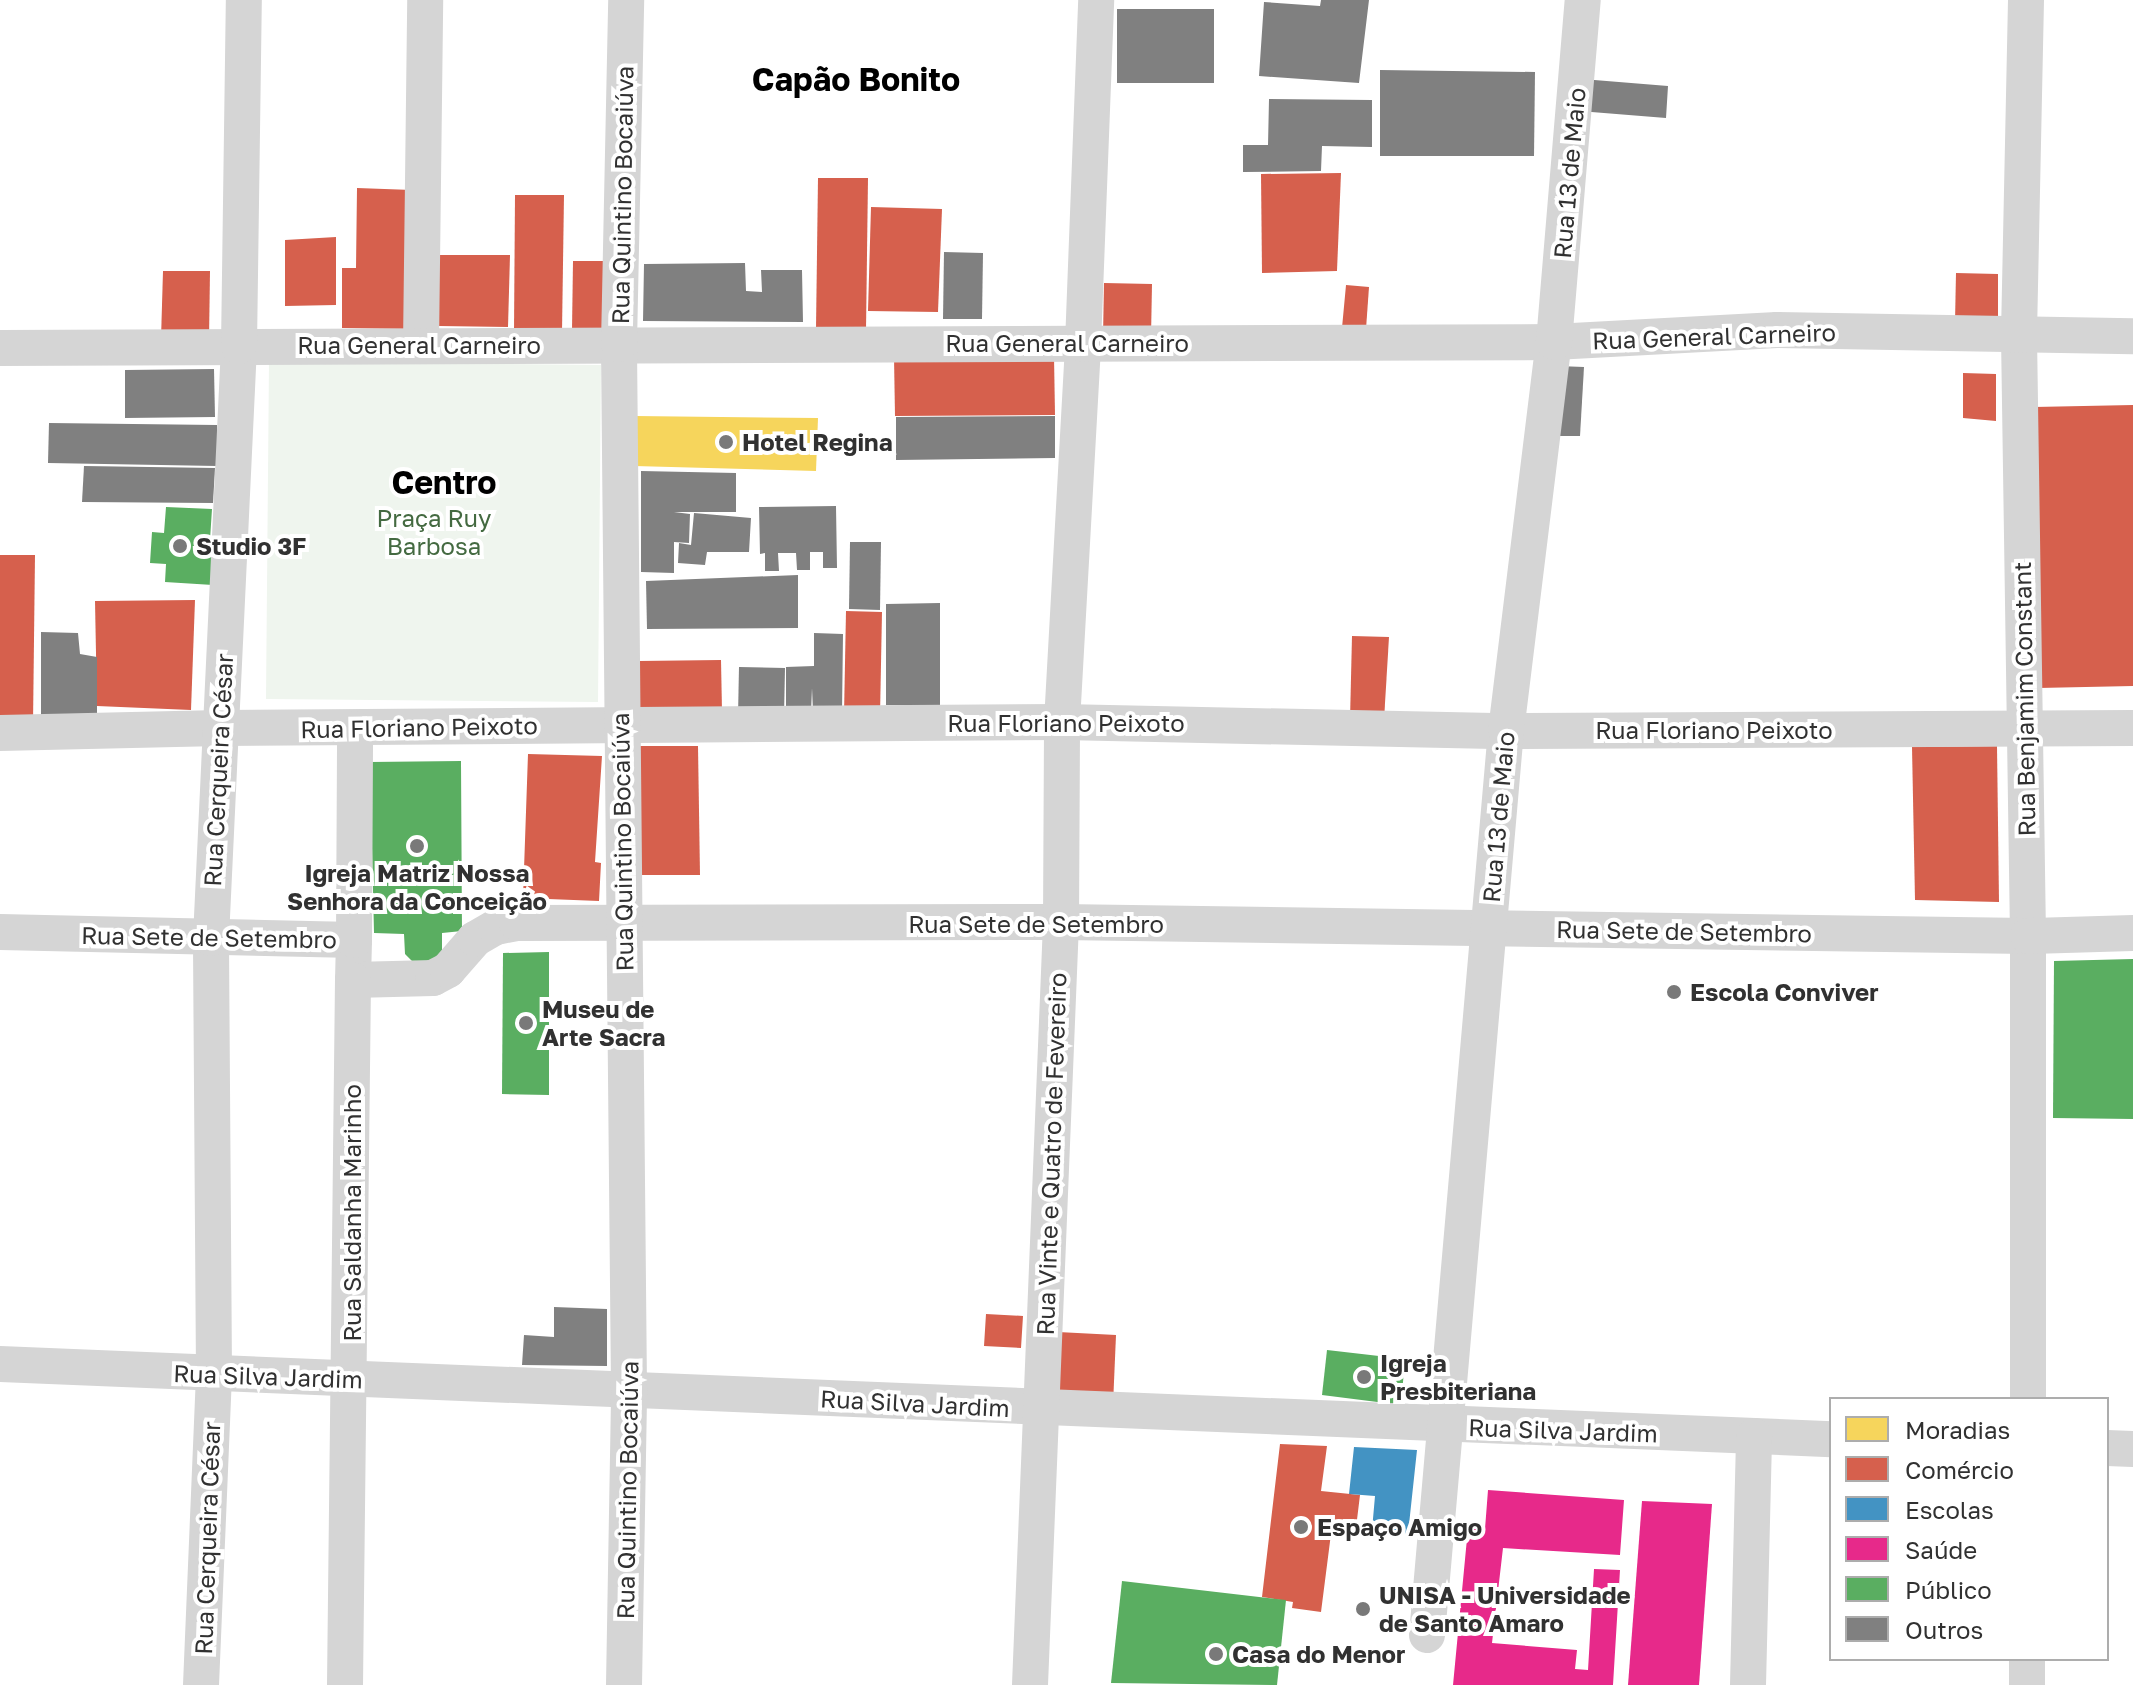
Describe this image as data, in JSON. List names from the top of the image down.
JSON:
{
  "streets": {
    "street": [
      "Rua 13 de Maio",
      "Rua Quintino Bocaiúva",
      "Rua General Carneiro",
      "Rua Benjamim Constant",
      "Rua Floriano Peixoto",
      "Rua Cerqueira César",
      "Rua Sete de Setembro",
      "Rua Vinte e Quatro de Fevereiro",
      "Rua Saldanha Marinho",
      "Rua Silva Jardim"
    ]
  },
  "crossings": [
    ["Rua 13 de Maio", "Rua General Carneiro"],
    ["Rua 13 de Maio", "Rua Floriano Peixoto"],
    ["Rua 13 de Maio", "Rua Sete de Setembro"],
    ["Rua 13 de Maio", "Rua Silva Jardim"],
    ["Rua Quintino Bocaiúva", "Rua General Carneiro"],
    ["Rua Quintino Bocaiúva", "Rua Floriano Peixoto"],
    ["Rua Quintino Bocaiúva", "Rua Sete de Setembro"],
    ["Rua Quintino Bocaiúva", "Rua Silva Jardim"],
    ["Rua General Carneiro", "Rua Benjamim Constant"],
    ["Rua General Carneiro", "Rua Cerqueira César"],
    ["Rua General Carneiro", "Rua Vinte e Quatro de Fevereiro"],
    ["Rua Benjamim Constant", "Rua Floriano Peixoto"],
    ["Rua Benjamim Constant", "Rua Sete de Setembro"],
    ["Rua Floriano Peixoto", "Rua Cerqueira César"],
    ["Rua Floriano Peixoto", "Rua Vinte e Quatro de Fevereiro"],
    ["Rua Cerqueira César", "Rua Sete de Setembro"],
    ["Rua Cerqueira César", "Rua Silva Jardim"],
    ["Rua Sete de Setembro", "Rua Vinte e Quatro de Fevereiro"],
    ["Rua Sete de Setembro", "Rua Saldanha Marinho"],
    ["Rua Vinte e Quatro de Fevereiro", "Rua Silva Jardim"],
    ["Rua Saldanha Marinho", "Rua Silva Jardim"]
  ],
  "districts": ["Capão Bonito", "Centro"],
  "parks": ["Praça Ruy Barbosa"],
  "places": [
    "Hotel Regina",
    "Studio 3F",
    "Igreja Matriz Nossa Senhora da Conceição",
    "Escola Conviver",
    "Museu de Arte Sacra",
    "Igreja Presbiteriana",
    "Espaço Amigo",
    "UNISA - Universidade de Santo Amaro",
    "Casa do Menor"
  ],
  "legend": [
    "Moradias",
    "Comércio",
    "Escolas",
    "Saúde",
    "Público",
    "Outros"
  ]
}
